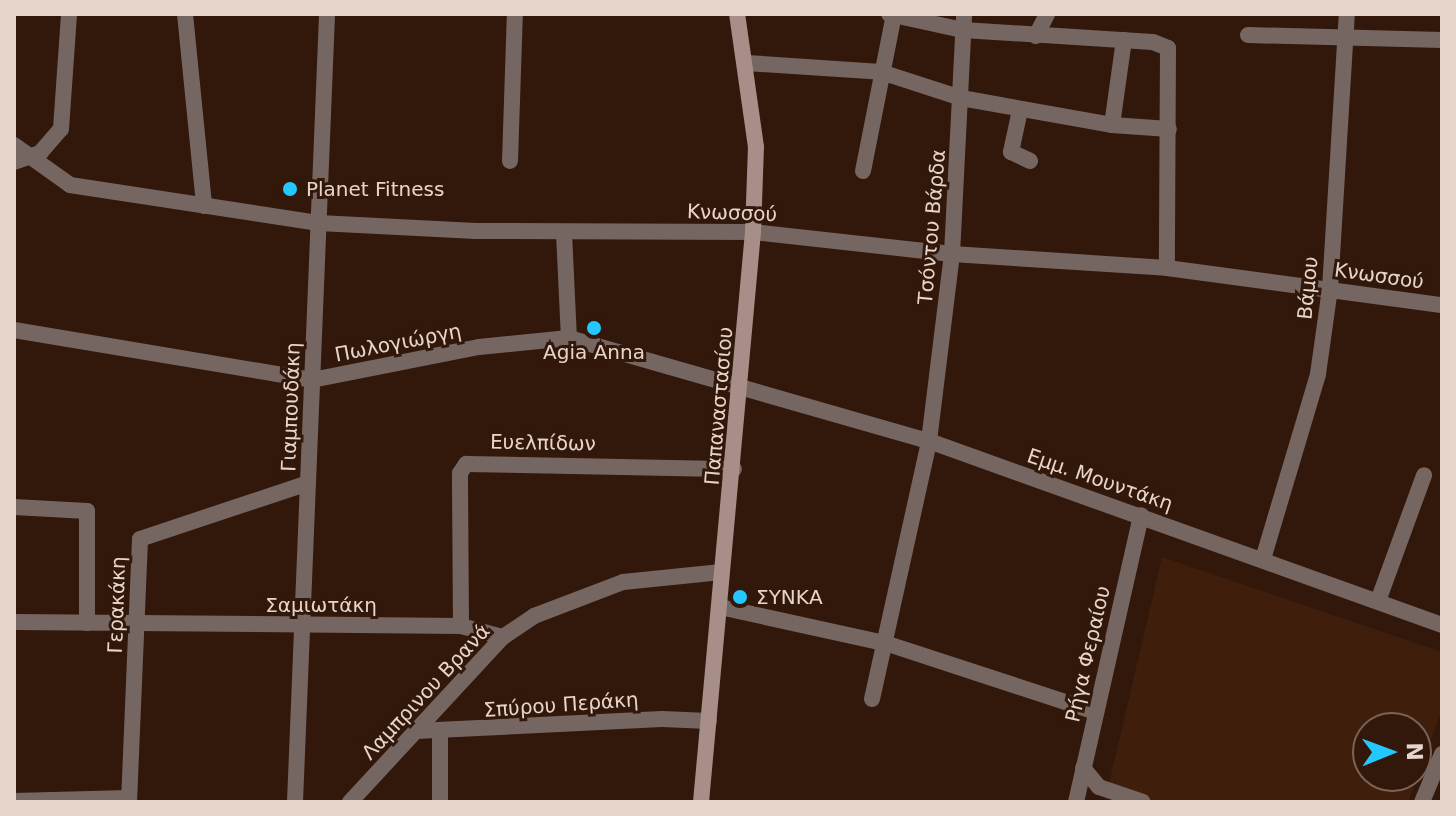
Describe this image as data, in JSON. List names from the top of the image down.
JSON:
{
  "streets": {
    "street": [
      "Κνωσσού",
      "Τσόντου Βάρδα",
      "Βάμου",
      "Πωλογιώργη",
      "Παπαναστασίου",
      "Γιαμπουδάκη",
      "Ευελπίδων",
      "Εμμ. Μουντάκη",
      "Γερακάκη",
      "Σαμιωτάκη",
      "Ρήγα Φεραίου",
      "Λαμπρινου Βρανά",
      "Σπύρου Περάκη"
    ]
  },
  "crossings": [
    ["Κνωσσού", "Τσόντου Βάρδα"],
    ["Κνωσσού", "Βάμου"],
    ["Κνωσσού", "Παπαναστασίου"],
    ["Κνωσσού", "Γιαμπουδάκη"],
    ["Τσόντου Βάρδα", "Εμμ. Μουντάκη"],
    ["Βάμου", "Εμμ. Μουντάκη"],
    ["Πωλογιώργη", "Παπαναστασίου"],
    ["Πωλογιώργη", "Γιαμπουδάκη"],
    ["Πωλογιώργη", "Εμμ. Μουντάκη"],
    ["Παπαναστασίου", "Ευελπίδων"],
    ["Παπαναστασίου", "Εμμ. Μουντάκη"],
    ["Παπαναστασίου", "Λαμπρινου Βρανά"],
    ["Παπαναστασίου", "Σπύρου Περάκη"],
    ["Γιαμπουδάκη", "Γερακάκη"],
    ["Γιαμπουδάκη", "Σαμιωτάκη"],
    ["Ευελπίδων", "Σαμιωτάκη"],
    ["Εμμ. Μουντάκη", "Ρήγα Φεραίου"],
    ["Γερακάκη", "Σαμιωτάκη"],
    ["Σαμιωτάκη", "Λαμπρινου Βρανά"],
    ["Λαμπρινου Βρανά", "Σπύρου Περάκη"]
  ],
  "places": ["Planet Fitness", "Agia Anna", "ΣΥΝΚΑ"],
  "north": "right"
}
